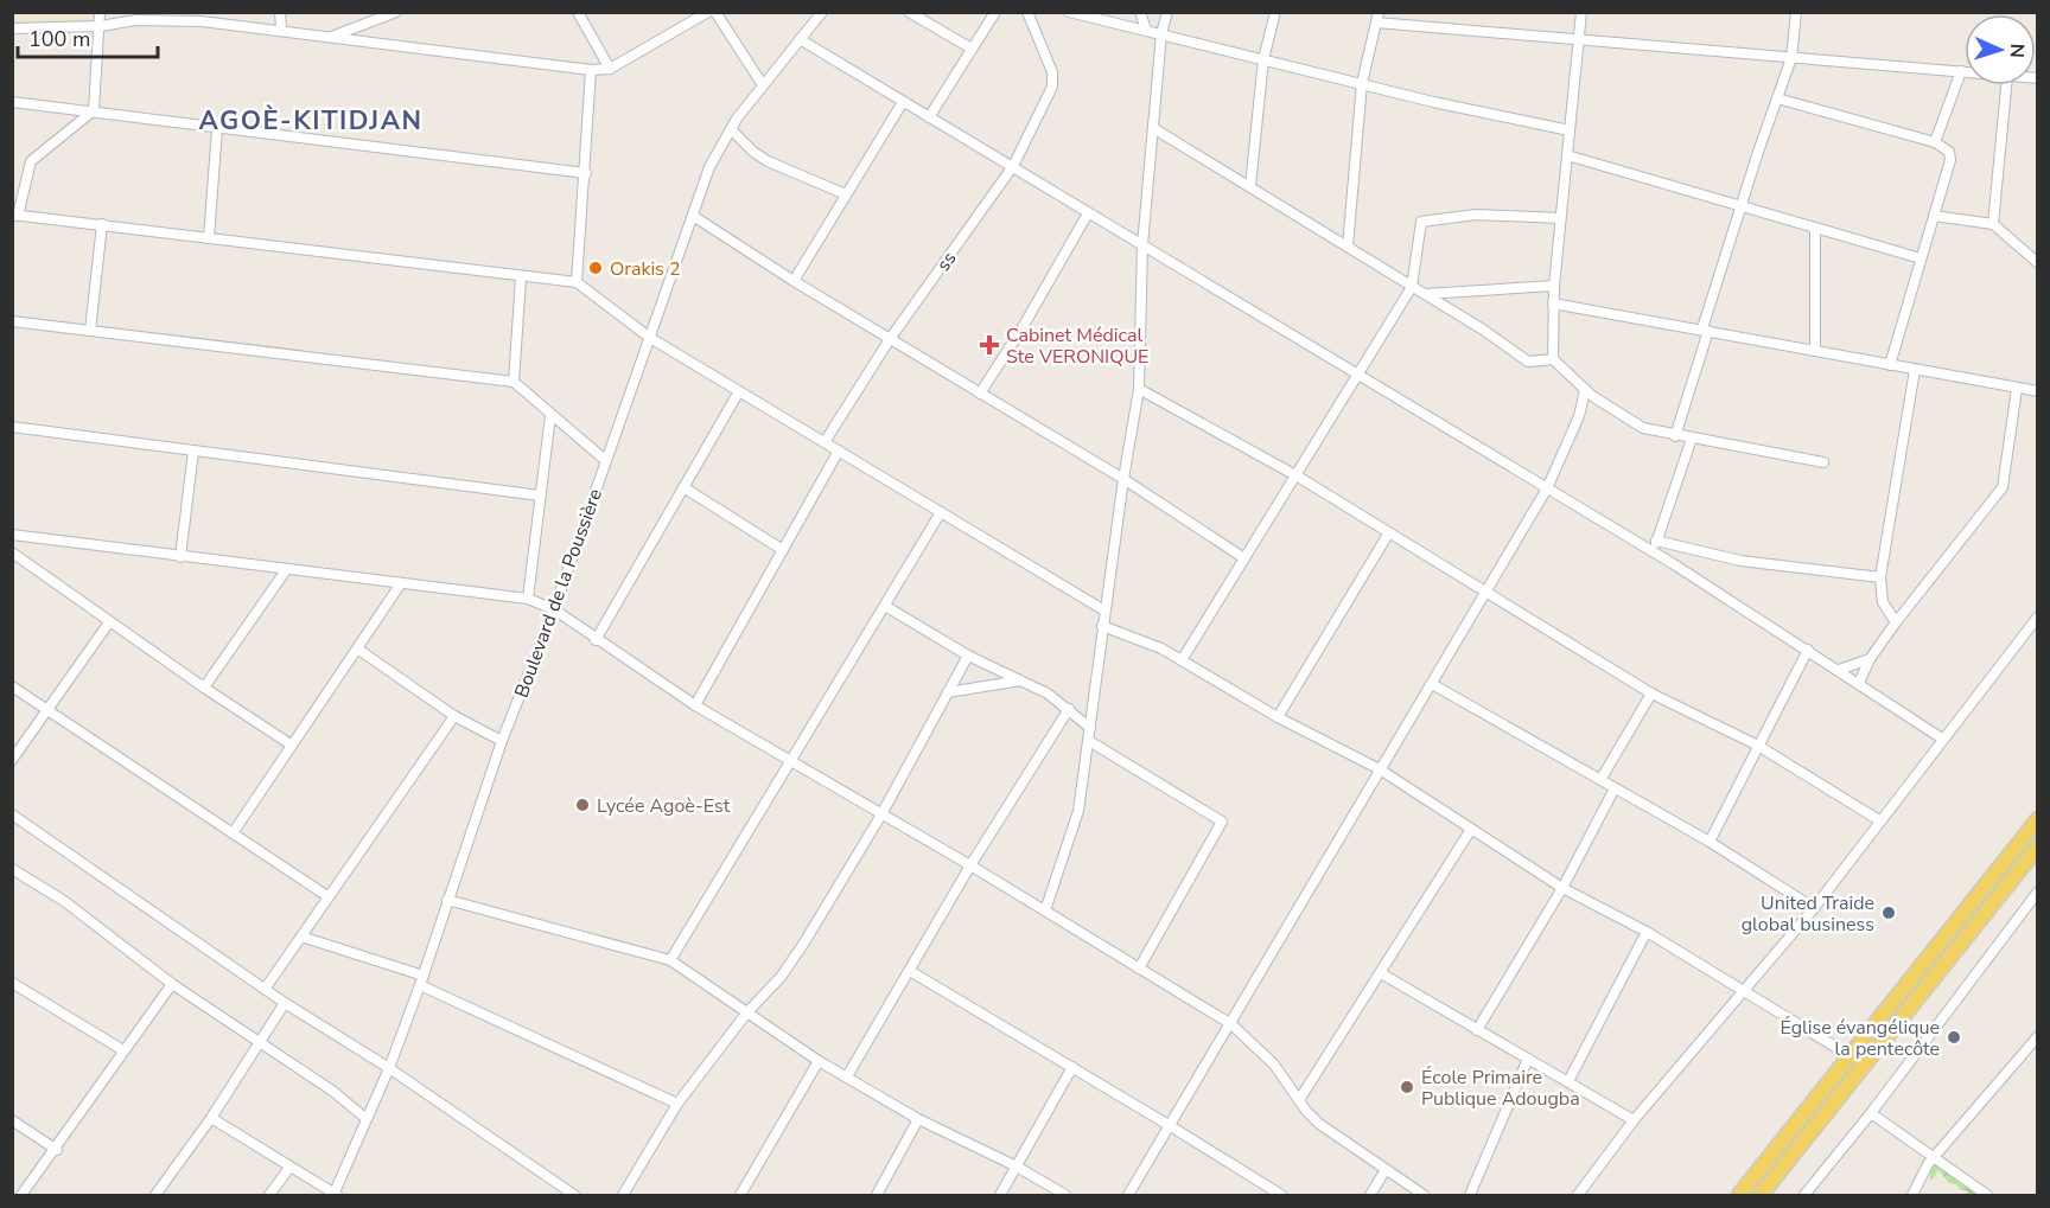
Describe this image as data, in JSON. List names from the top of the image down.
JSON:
{
  "streets": {
    "street": ["ss", "Boulevard de la Poussière"]
  },
  "districts": ["AGOÈ-KITIDJAN"],
  "places": {
    "other": [
      "Orakis 2",
      "Lycée Agoè-Est",
      "United Traide global business",
      "Église évangélique la pentecôte",
      "École Primaire Publique Adougba"
    ],
    "health": ["Cabinet Médical Ste VERONIQUE"]
  },
  "scale_bar": "100 m",
  "north": "right"
}
